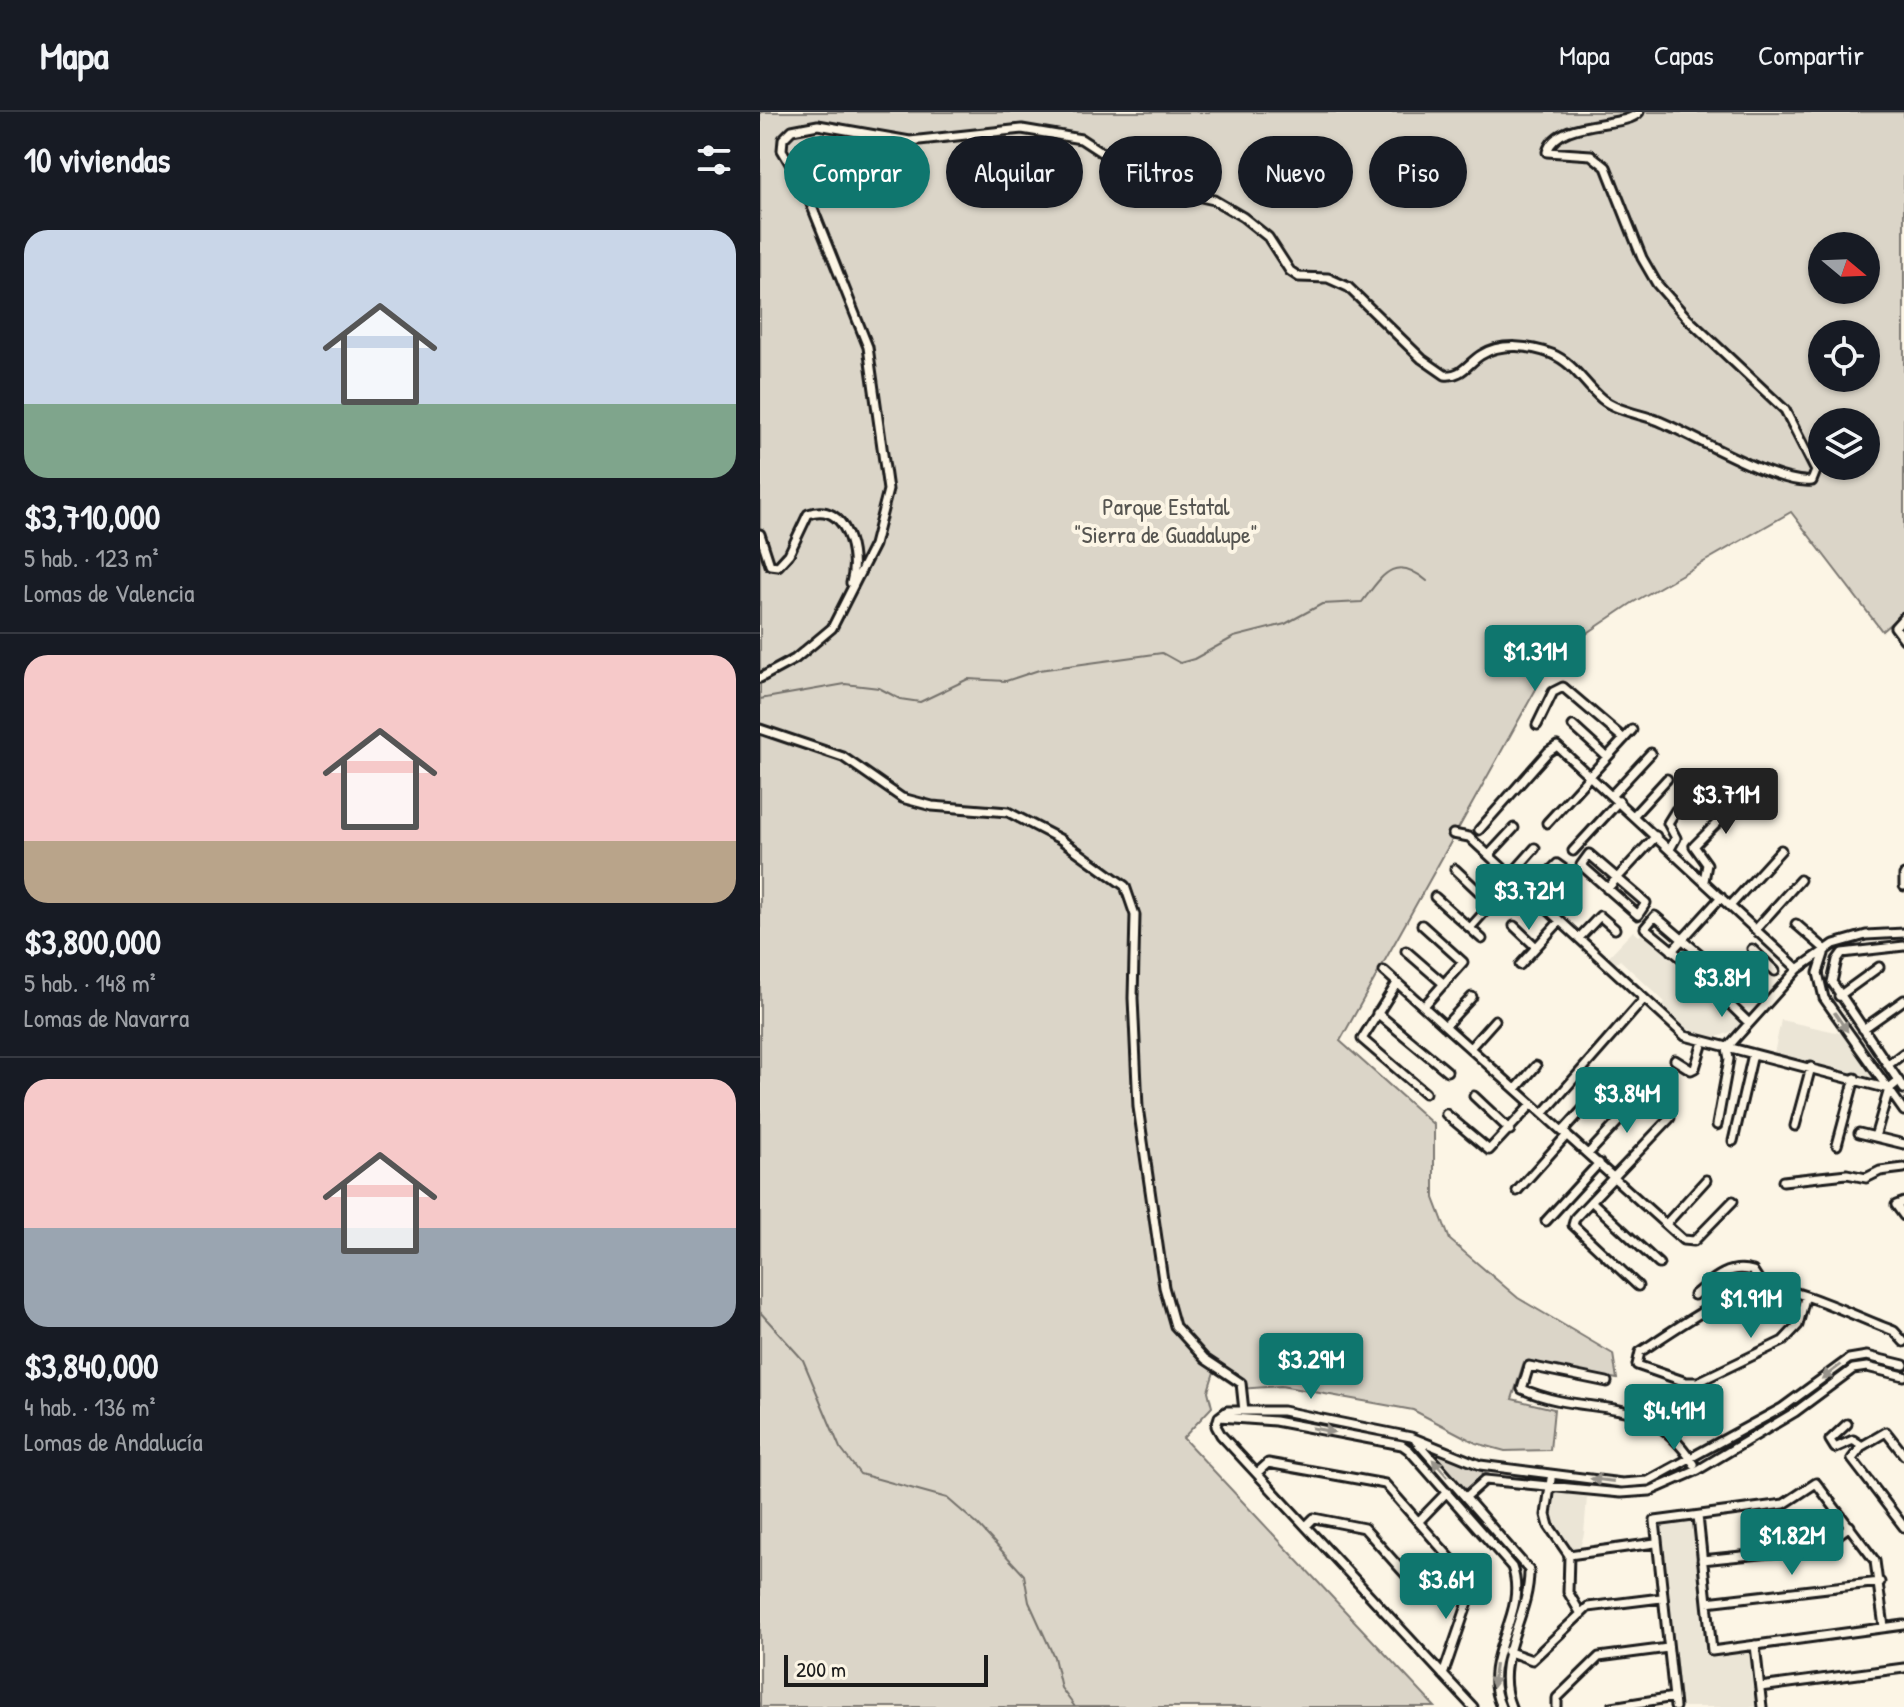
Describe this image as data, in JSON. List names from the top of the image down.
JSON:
{
  "parks": ["Parque Estatal \"Sierra de Guadalupe\""],
  "scale_bar": "200 m",
  "north": "right",
  "page": {
    "header": "Mapa",
    "nav": ["Mapa", "Capas", "Compartir"],
    "heading": "10 viviendas",
    "chip": [
      "Comprar",
      "Alquilar",
      "Filtros",
      "Nuevo",
      "Piso"
    ],
    "list": [
      {
        "name": "$3,710,000",
        "note": "5 hab. · 123 m² · Lomas de Valencia"
      },
      {
        "name": "$3,800,000",
        "note": "5 hab. · 148 m² · Lomas de Navarra"
      },
      {
        "name": "$3,840,000",
        "note": "4 hab. · 136 m² · Lomas de Andalucía"
      }
    ],
    "price": [
      "$1.31M",
      "$3.71M",
      "$3.72M",
      "$3.8M",
      "$3.84M",
      "$1.91M",
      "$3.29M",
      "$4.41M",
      "$1.82M",
      "$3.6M"
    ],
    "scale": "200 m"
  }
}
